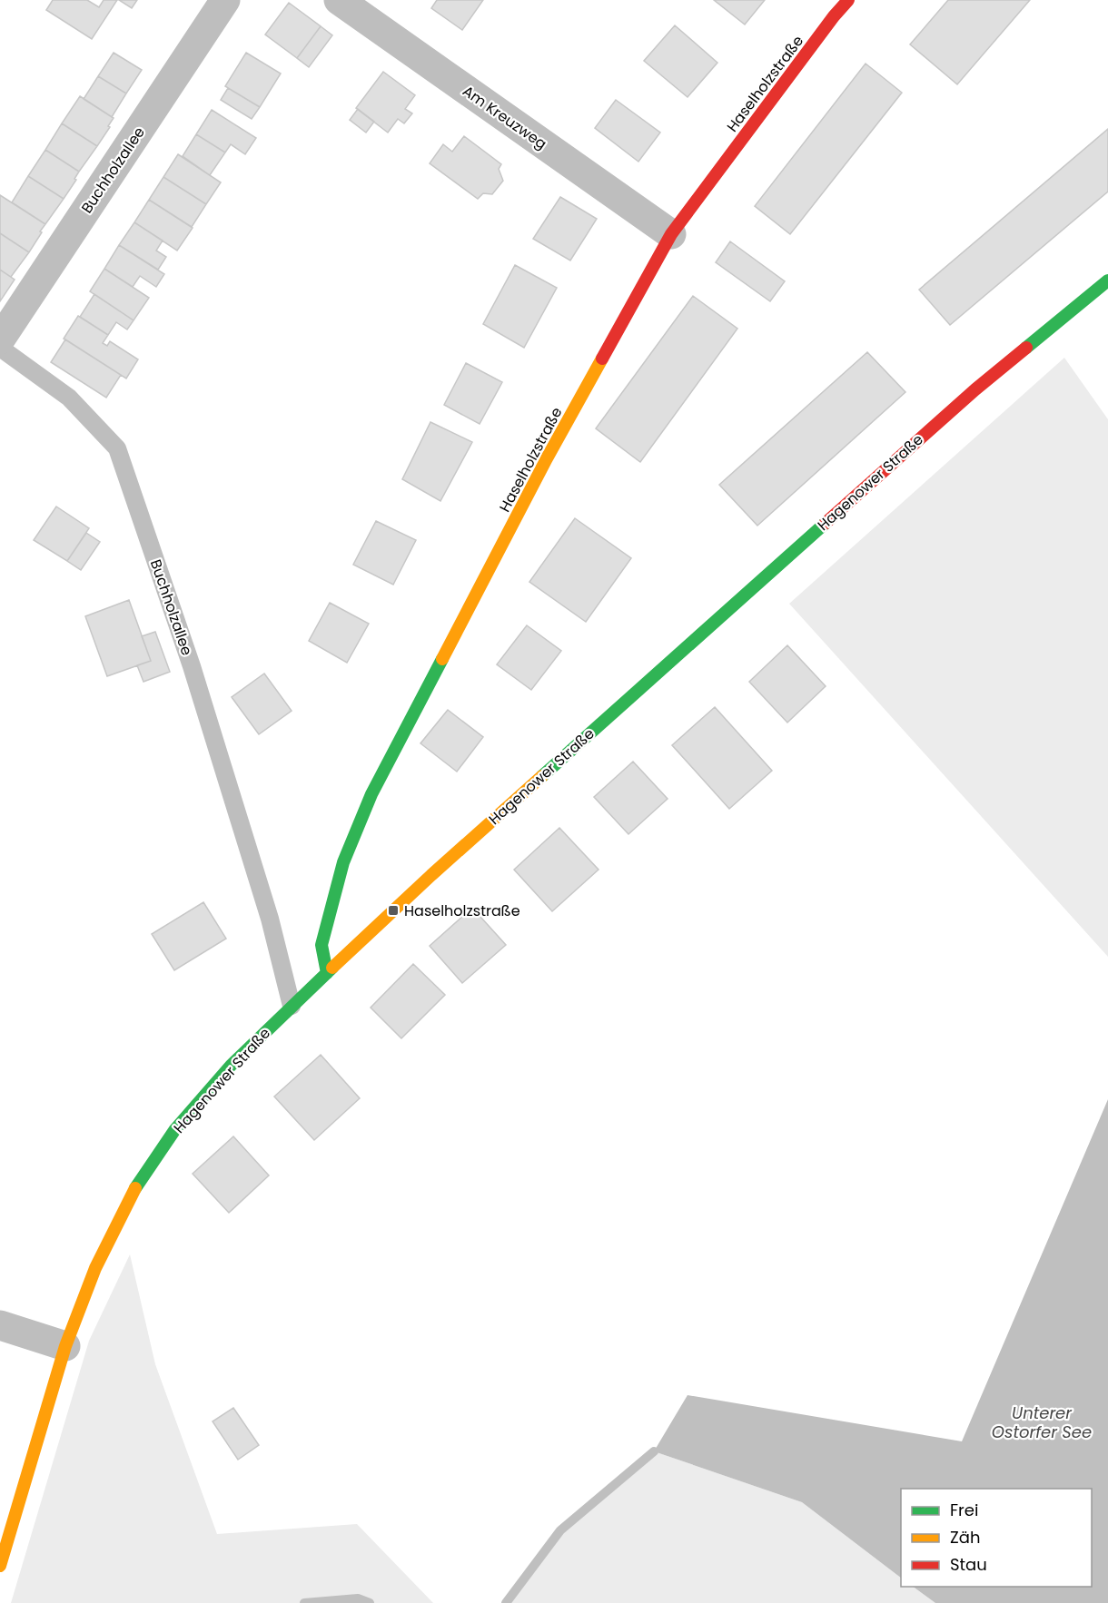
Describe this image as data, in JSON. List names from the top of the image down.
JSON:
{
  "streets": {
    "street": [
      "Haselholzstraße",
      "Am Kreuzweg",
      "Buchholzallee",
      "Hagenower Straße"
    ]
  },
  "crossings": [
    ["Haselholzstraße", "Am Kreuzweg"],
    ["Haselholzstraße", "Hagenower Straße"],
    ["Buchholzallee", "Hagenower Straße"]
  ],
  "water": ["Unterer Ostorfer See"],
  "places": {
    "transit": ["Haselholzstraße"]
  },
  "legend": ["Frei", "Zäh", "Stau"]
}
